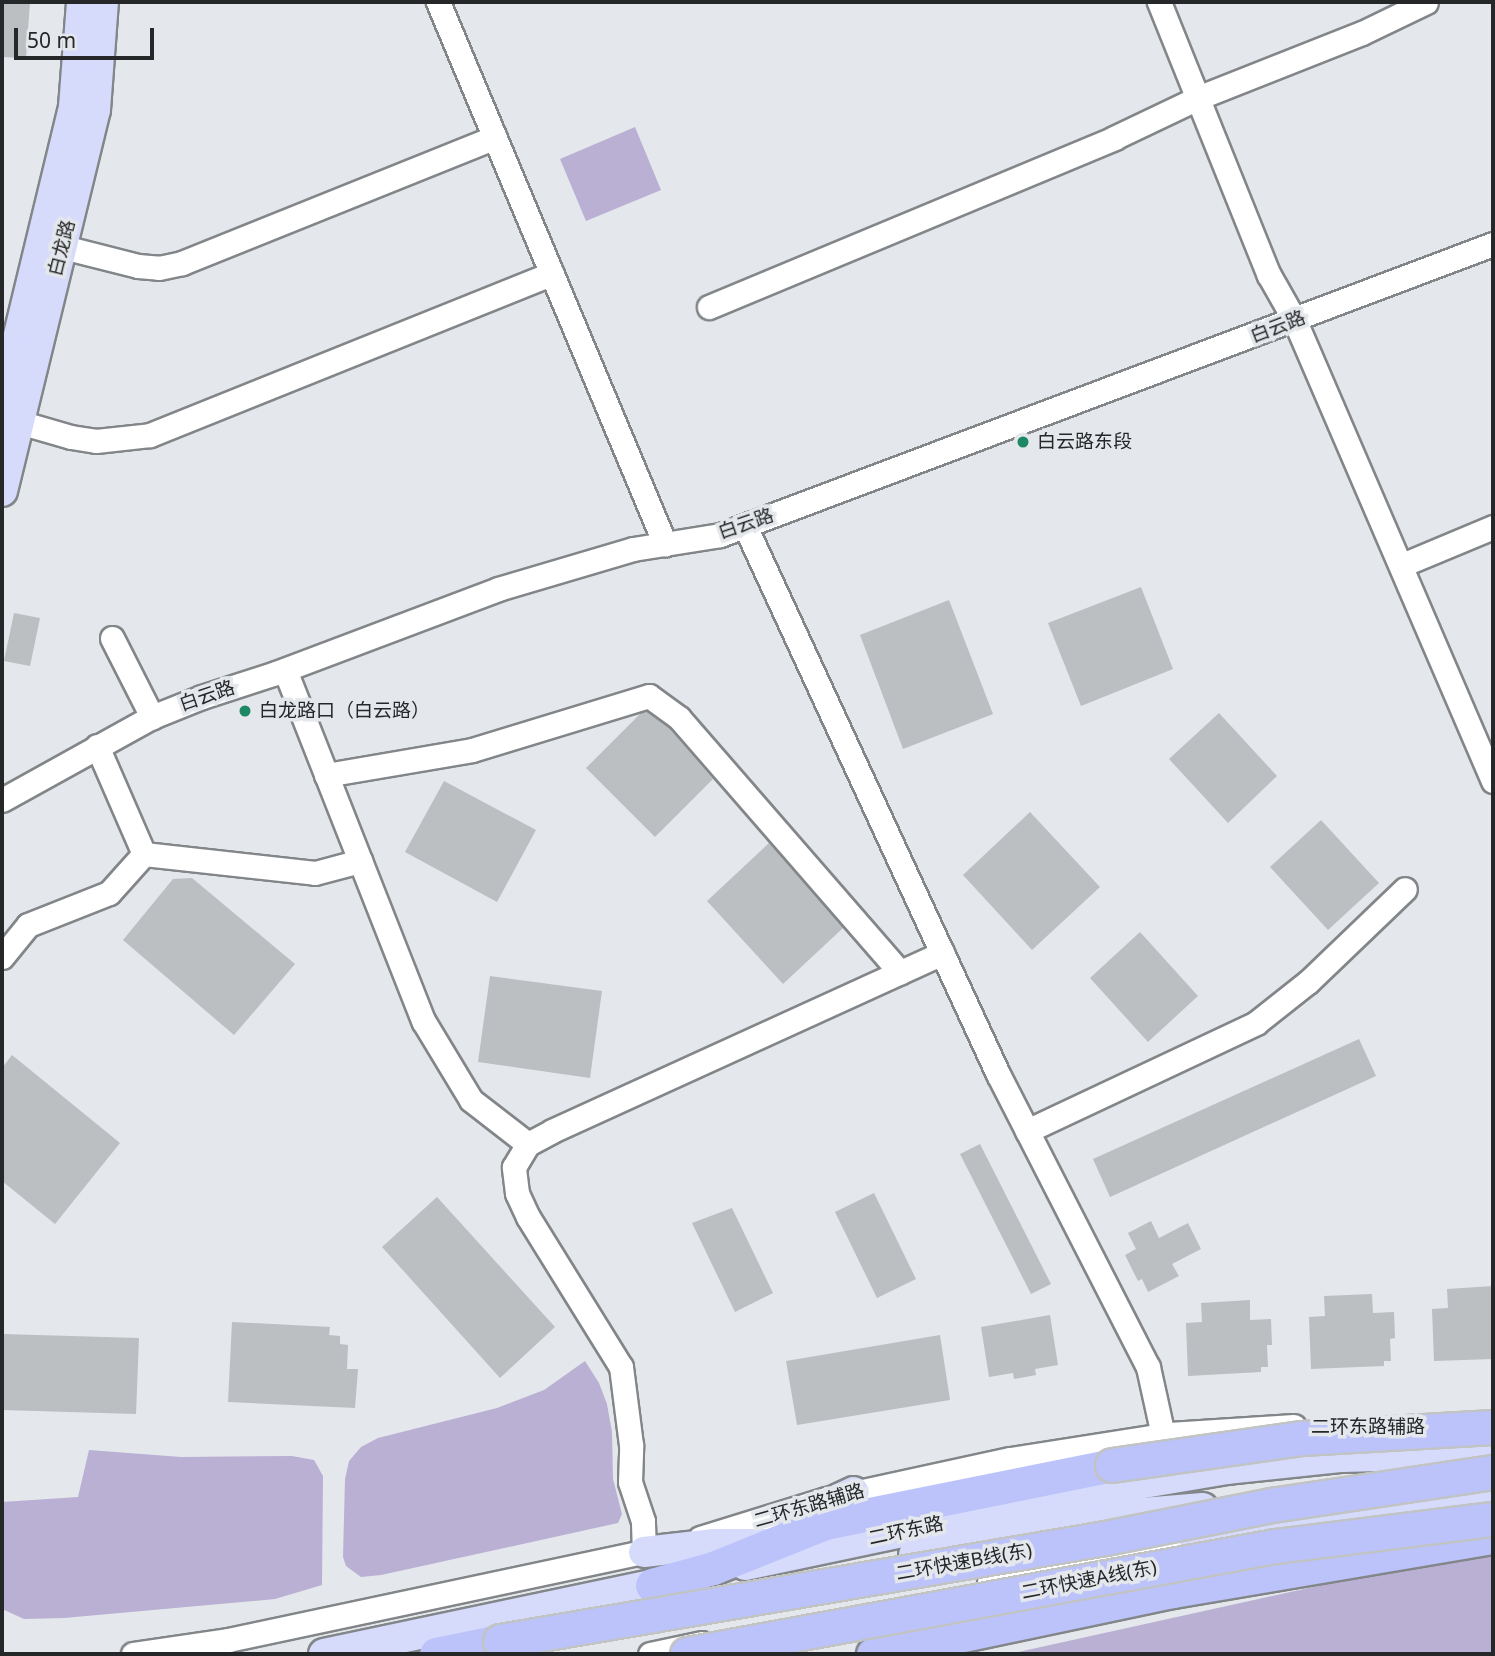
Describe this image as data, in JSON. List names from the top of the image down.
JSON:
{
  "streets": {
    "highway": ["二环快速B线(东)", "二环快速A线(东)"],
    "main road": ["白龙路", "二环东路"],
    "street": ["白云路", "二环东路辅路"]
  },
  "places": ["白云路东段", "白龙路口（白云路）"],
  "scale_bar": "50 m"
}
